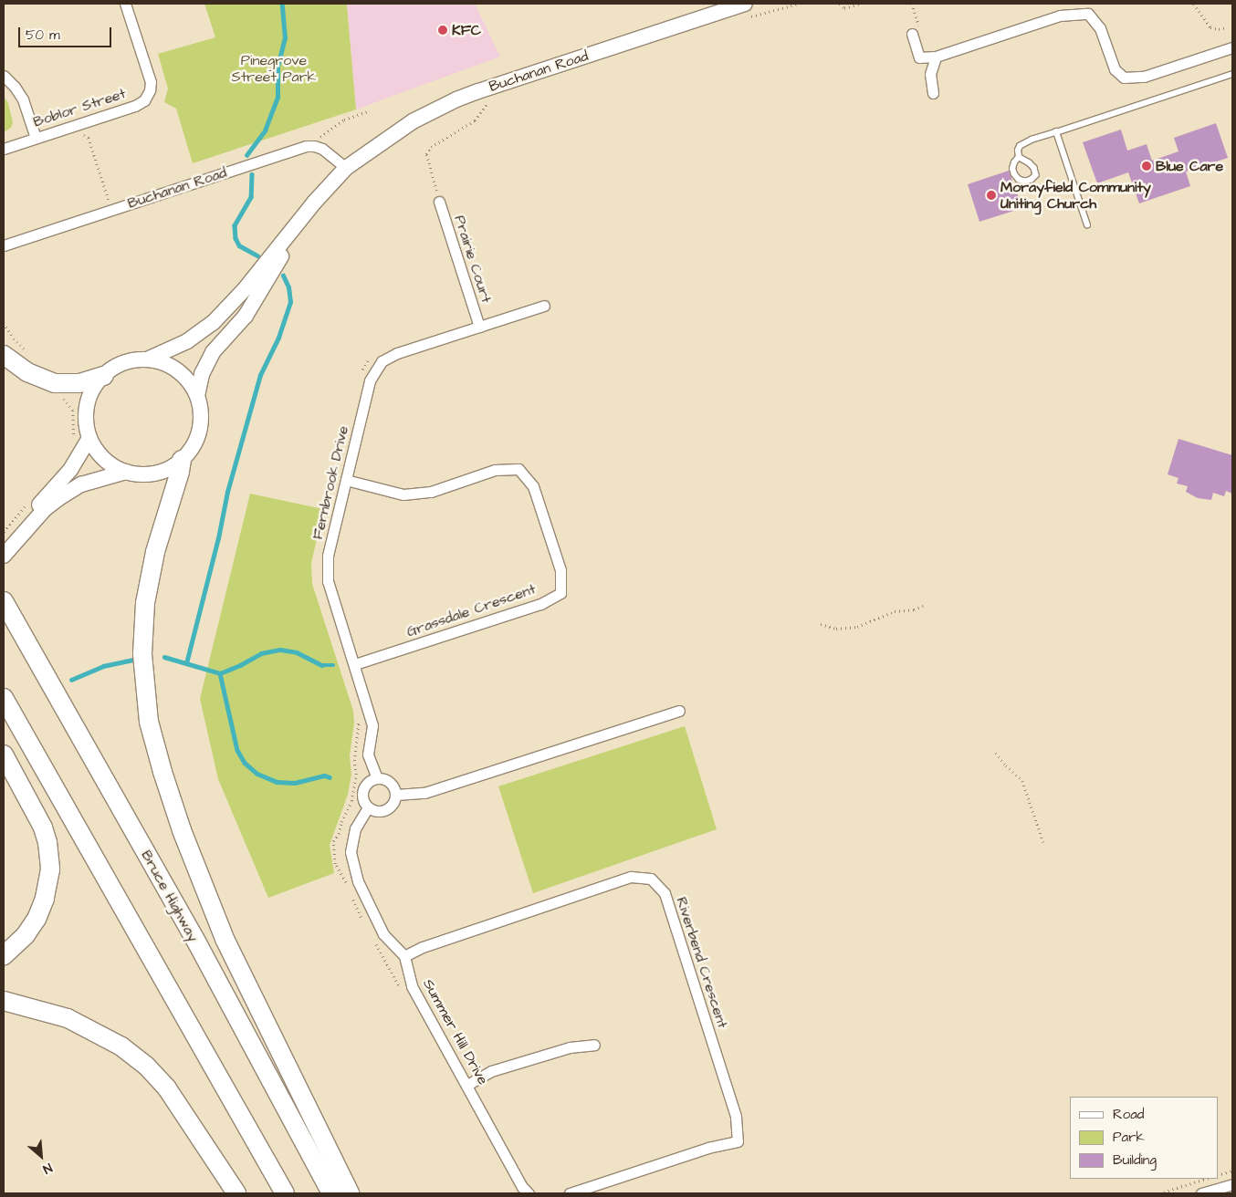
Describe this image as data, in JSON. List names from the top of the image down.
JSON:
{
  "streets": {
    "highway": ["Bruce Highway"],
    "main road": ["Buchanan Road"],
    "street": [
      "Boblor Street",
      "Prairie Court",
      "Fernbrook Drive",
      "Grassdale Crescent",
      "Riverbend Crescent",
      "Summer Hill Drive"
    ]
  },
  "crossings": [
    ["Prairie Court", "Fernbrook Drive"],
    ["Fernbrook Drive", "Grassdale Crescent"],
    ["Riverbend Crescent", "Summer Hill Drive"]
  ],
  "parks": ["Pinegrove Street Park"],
  "places": ["KFC", "Blue Care", "Morayfield Community Uniting Church"],
  "legend": ["Road", "Park", "Building"],
  "scale_bar": "50 m",
  "north": "bottom right"
}
